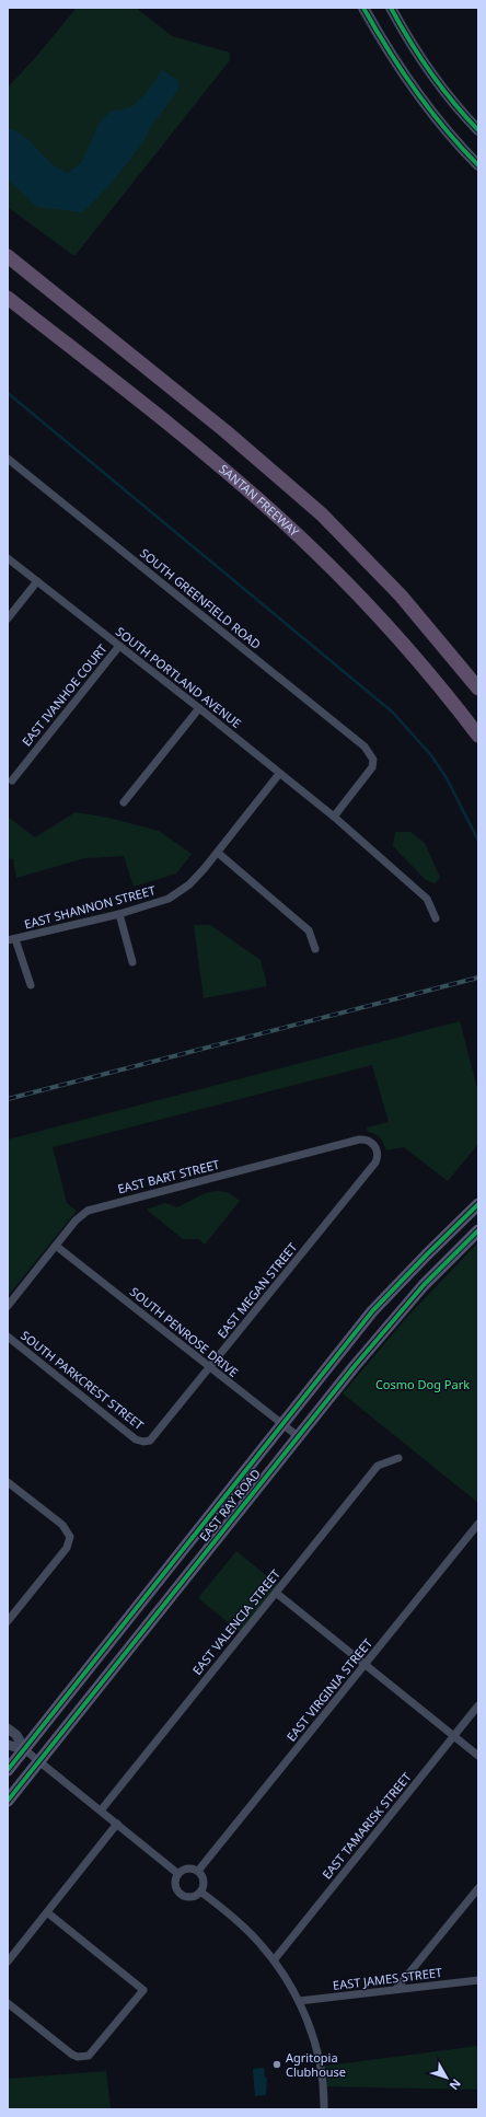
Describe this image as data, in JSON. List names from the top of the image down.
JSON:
{
  "streets": {
    "highway": ["SANTAN FREEWAY"],
    "main road": ["EAST RAY ROAD"],
    "street": [
      "SOUTH GREENFIELD ROAD",
      "SOUTH PORTLAND AVENUE",
      "EAST IVANHOE COURT",
      "EAST SHANNON STREET",
      "EAST BART STREET",
      "EAST MEGAN STREET",
      "SOUTH PENROSE DRIVE",
      "SOUTH PARKCREST STREET",
      "EAST VALENCIA STREET",
      "EAST VIRGINIA STREET",
      "EAST TAMARISK STREET",
      "EAST JAMES STREET"
    ]
  },
  "crossings": [
    ["SOUTH GREENFIELD ROAD", "SOUTH PORTLAND AVENUE"],
    ["SOUTH PORTLAND AVENUE", "EAST IVANHOE COURT"],
    ["SOUTH PORTLAND AVENUE", "EAST SHANNON STREET"],
    ["EAST BART STREET", "EAST MEGAN STREET"],
    ["EAST BART STREET", "SOUTH PENROSE DRIVE"],
    ["EAST MEGAN STREET", "SOUTH PENROSE DRIVE"],
    ["EAST MEGAN STREET", "SOUTH PARKCREST STREET"],
    ["SOUTH PENROSE DRIVE", "EAST RAY ROAD"]
  ],
  "parks": ["Cosmo Dog Park"],
  "places": ["Agritopia Clubhouse"],
  "north": "bottom right"
}
